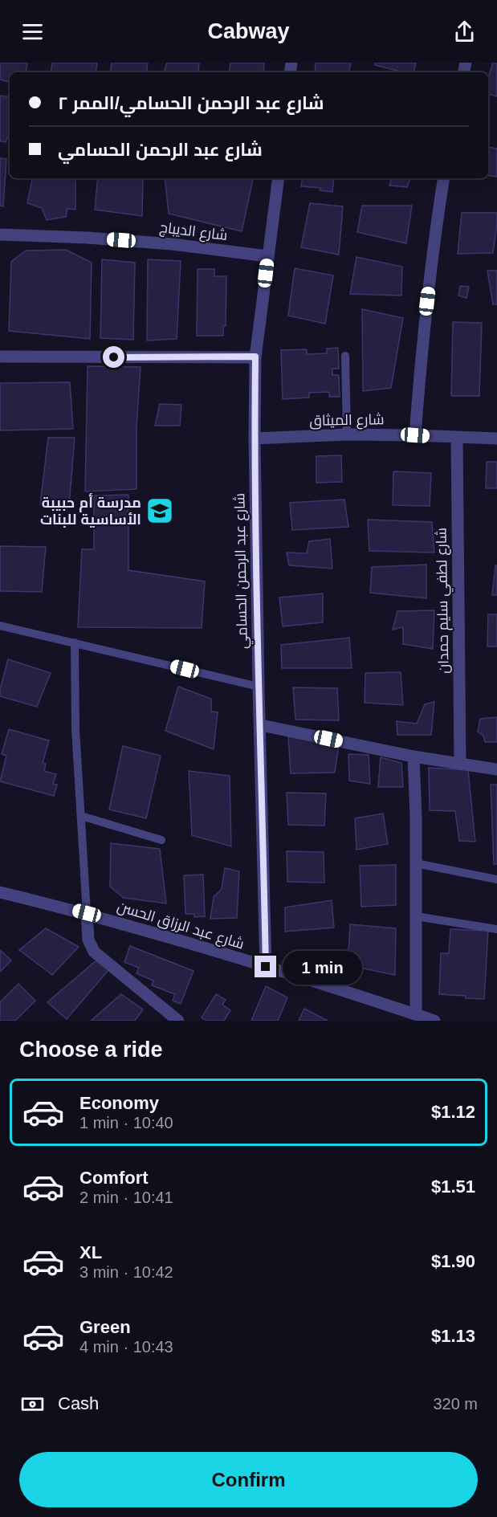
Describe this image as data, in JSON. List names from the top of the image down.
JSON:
{
  "streets": {
    "street": [
      "شارع الديباج",
      "شارع الميثاق",
      "شارع عبد الرحمن الحسامي",
      "شارع لطفي سليم حمدان",
      "شارع عبد الرزاق الحسن"
    ]
  },
  "crossings": [
    ["شارع الديباج", "شارع عبد الرحمن الحسامي"],
    ["شارع الميثاق", "شارع عبد الرحمن الحسامي"],
    ["شارع الميثاق", "شارع لطفي سليم حمدان"],
    ["شارع عبد الرحمن الحسامي", "شارع عبد الرزاق الحسن"]
  ],
  "places": {
    "school or university": ["مدرسة أم حبيبة الأساسية للبنات"]
  },
  "page": {
    "header": "Cabway",
    "banner": ["شارع عبد الرحمن الحسامي/الممر ٢", "شارع عبد الرحمن الحسامي"],
    "bubble": "1 min",
    "heading": "Choose a ride",
    "list": [
      {
        "name": "Economy",
        "note": "1 min · 10:40",
        "value": "$1.12"
      },
      {
        "name": "Comfort",
        "note": "2 min · 10:41",
        "value": "$1.51"
      },
      {
        "name": "XL",
        "note": "3 min · 10:42",
        "value": "$1.90"
      },
      {
        "name": "Green",
        "note": "4 min · 10:43",
        "value": "$1.13"
      }
    ],
    "pay": ["Cash", "320 m"],
    "buttons": "Confirm"
  }
}
